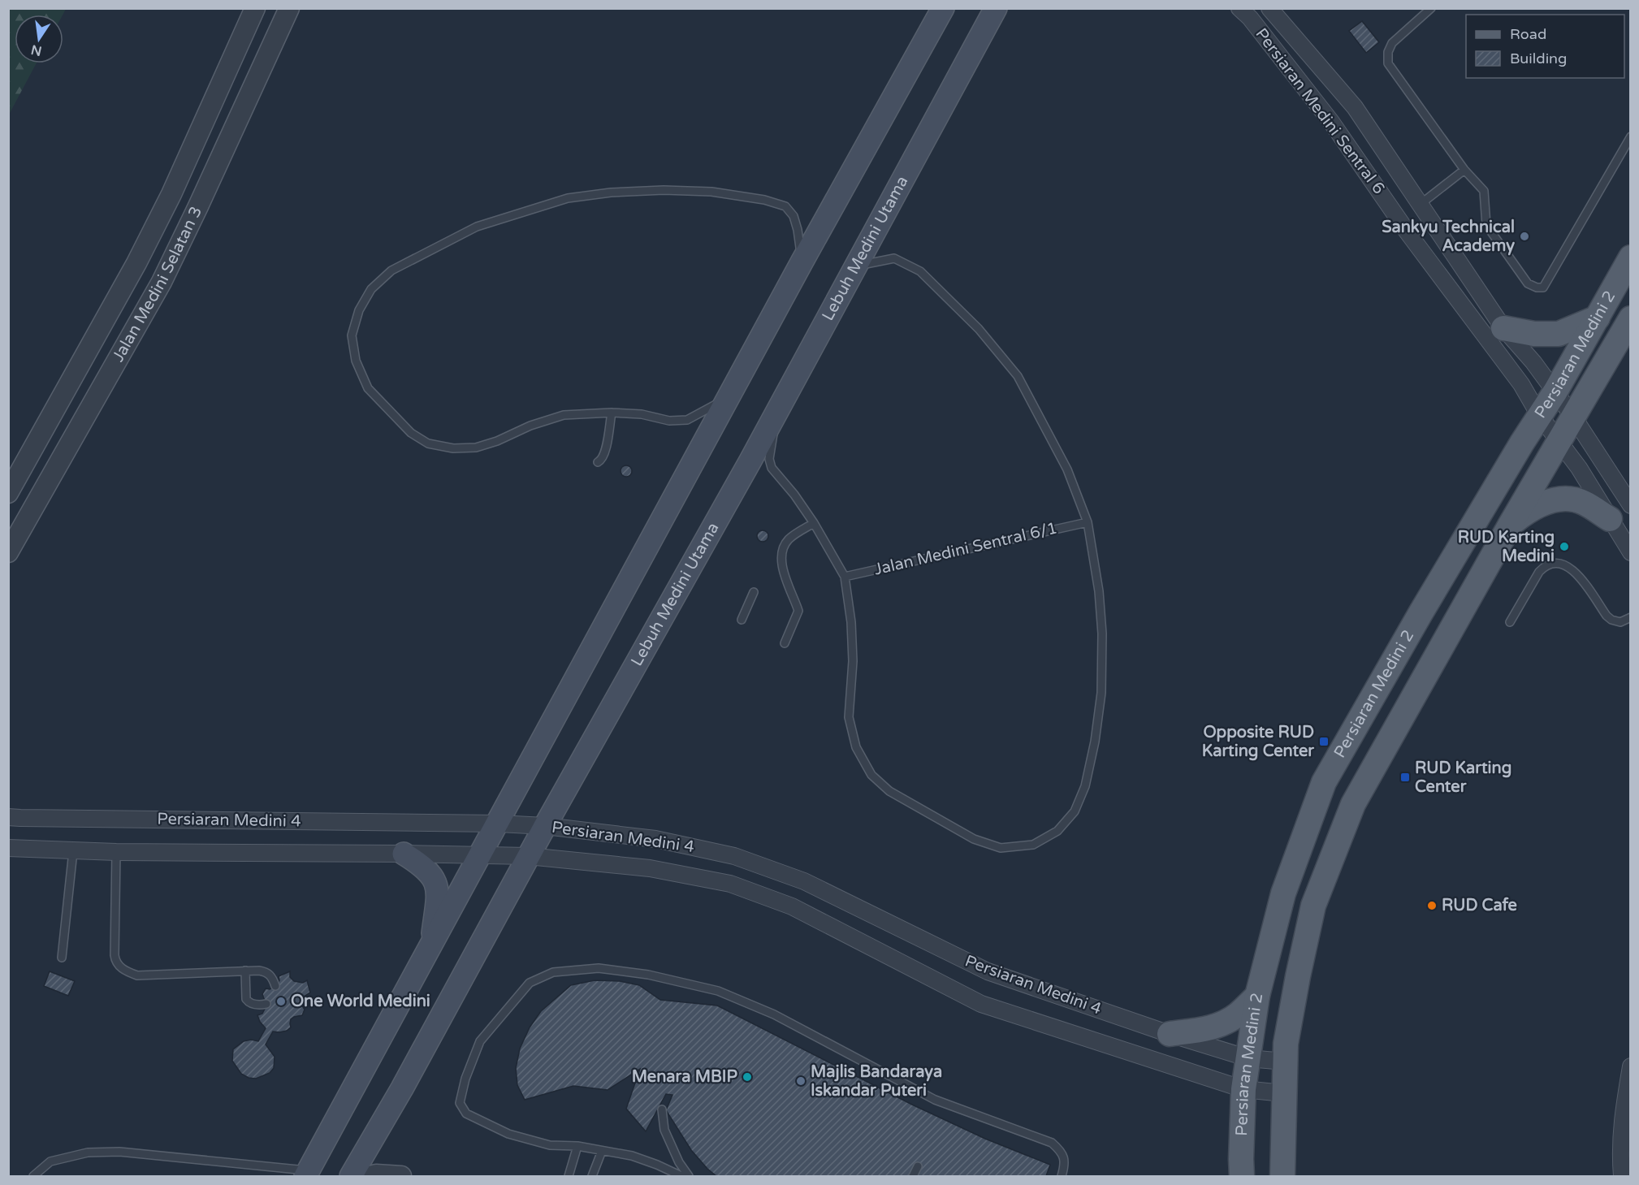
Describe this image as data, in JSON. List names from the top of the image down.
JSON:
{
  "streets": {
    "main road": ["Lebuh Medini Utama", "Persiaran Medini 2"],
    "street": ["Persiaran Medini Sentral 6", "Jalan Medini Selatan 3", "Persiaran Medini 4"],
    "lane": ["Jalan Medini Sentral 6/1"]
  },
  "crossings": [
    ["Persiaran Medini Sentral 6", "Persiaran Medini 2"],
    ["Lebuh Medini Utama", "Persiaran Medini 4"],
    ["Persiaran Medini 2", "Persiaran Medini 4"]
  ],
  "places": {
    "other": [
      "Sankyu Technical Academy",
      "RUD Karting Medini",
      "RUD Cafe",
      "One World Medini",
      "Menara MBIP",
      "Majlis Bandaraya Iskandar Puteri"
    ],
    "transit": ["Opposite RUD Karting Center", "RUD Karting Center"]
  },
  "legend": ["Road", "Building"],
  "north": "bottom"
}
